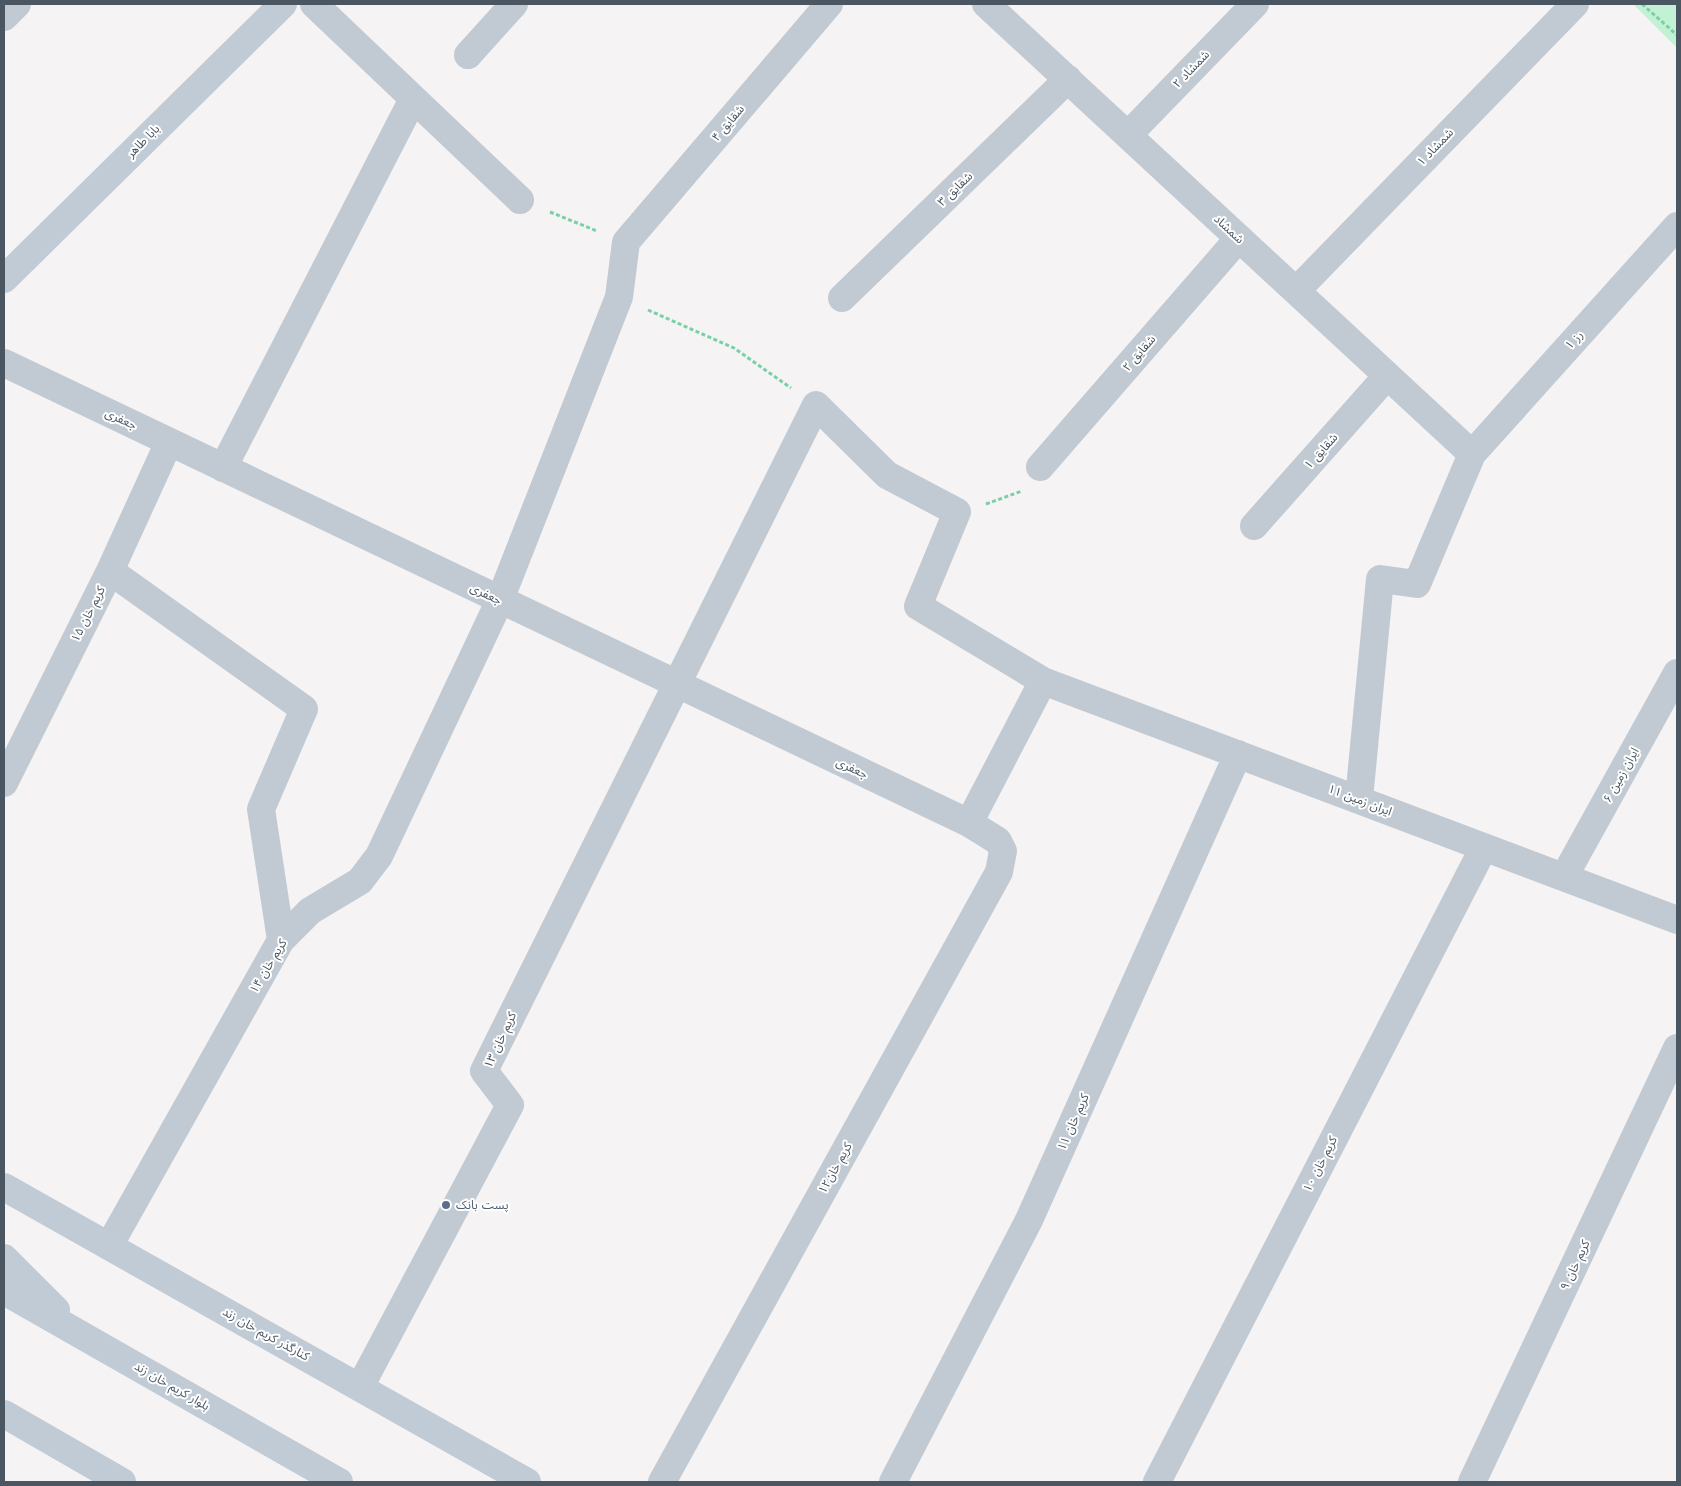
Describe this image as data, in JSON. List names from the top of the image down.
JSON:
{
  "streets": {
    "main road": ["بابا طاهر", "کنارگذر کریم خان زند", "بلوار کریم خان زند"],
    "street": [
      "شمشاد ۲",
      "شقایق ۴",
      "شمشاد ۱",
      "شقایق ۳",
      "شمشاد",
      "رز ۱",
      "شقایق ۲",
      "جعفری",
      "شقایق ۱",
      "کریم خان ۱۵",
      "ایران زمین ۶",
      "ایران زمین ۱۱",
      "کریم خان ۱۴",
      "کریم خان ۱۳",
      "کریم خان ۱۱",
      "کریم خان ۱۰",
      "کریم خان۱۲",
      "کریم خان ۹"
    ]
  },
  "crossings": [
    ["شمشاد ۲", "شمشاد"],
    ["شقایق ۴", "کریم خان ۱۴"],
    ["شمشاد ۱", "شمشاد"],
    ["شقایق ۳", "شمشاد"],
    ["شمشاد", "رز ۱"],
    ["شمشاد", "شقایق ۲"],
    ["شمشاد", "شقایق ۱"],
    ["رز ۱", "ایران زمین ۱۱"],
    ["جعفری", "کریم خان ۱۵"],
    ["جعفری", "کریم خان ۱۴"],
    ["جعفری", "کریم خان ۱۳"],
    ["جعفری", "کریم خان۱۲"],
    ["ایران زمین ۶", "ایران زمین ۱۱"],
    ["ایران زمین ۱۱", "کریم خان ۱۱"],
    ["ایران زمین ۱۱", "کریم خان ۱۰"],
    ["کریم خان ۱۴", "کنارگذر کریم خان زند"],
    ["کریم خان ۱۳", "کنارگذر کریم خان زند"]
  ],
  "places": ["پست بانک"]
}
